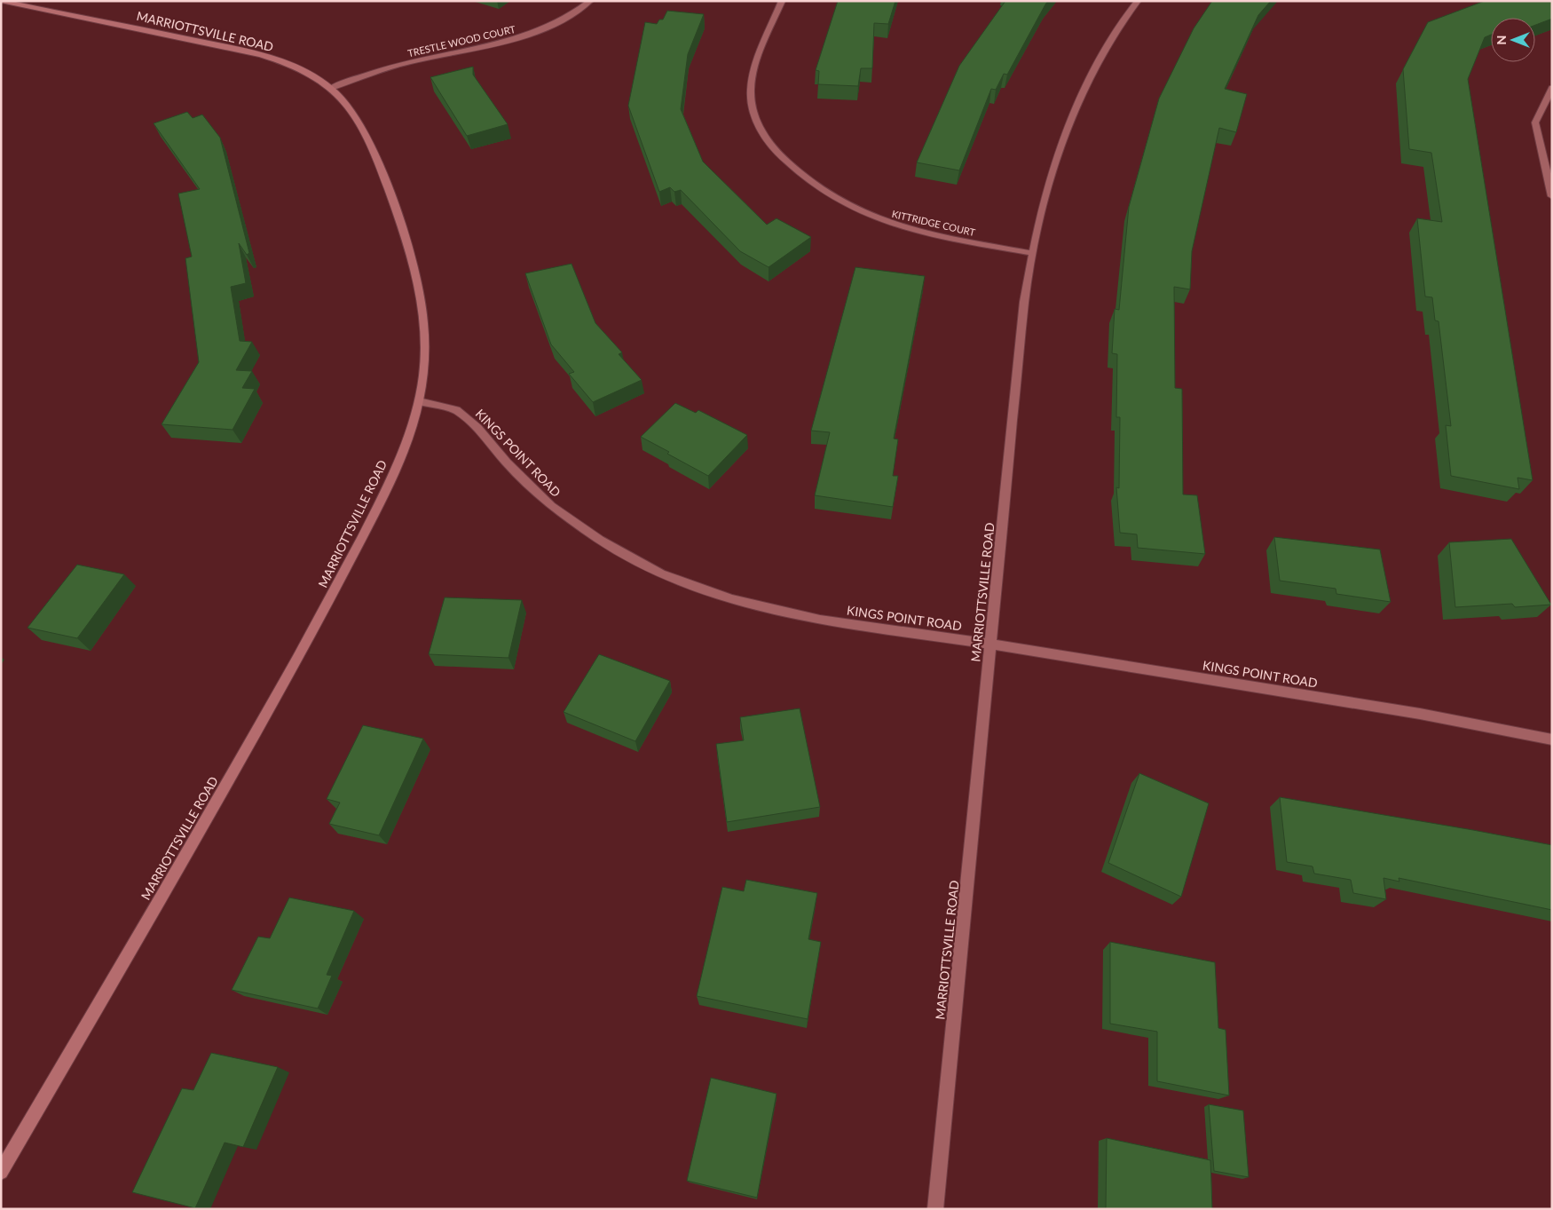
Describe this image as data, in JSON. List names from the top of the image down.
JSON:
{
  "streets": {
    "main road": ["MARRIOTTSVILLE ROAD"],
    "street": ["TRESTLE WOOD COURT", "KITTRIDGE COURT", "KINGS POINT ROAD"]
  },
  "crossings": [
    ["MARRIOTTSVILLE ROAD", "TRESTLE WOOD COURT"],
    ["MARRIOTTSVILLE ROAD", "KITTRIDGE COURT"],
    ["MARRIOTTSVILLE ROAD", "KINGS POINT ROAD"]
  ],
  "north": "left"
}
